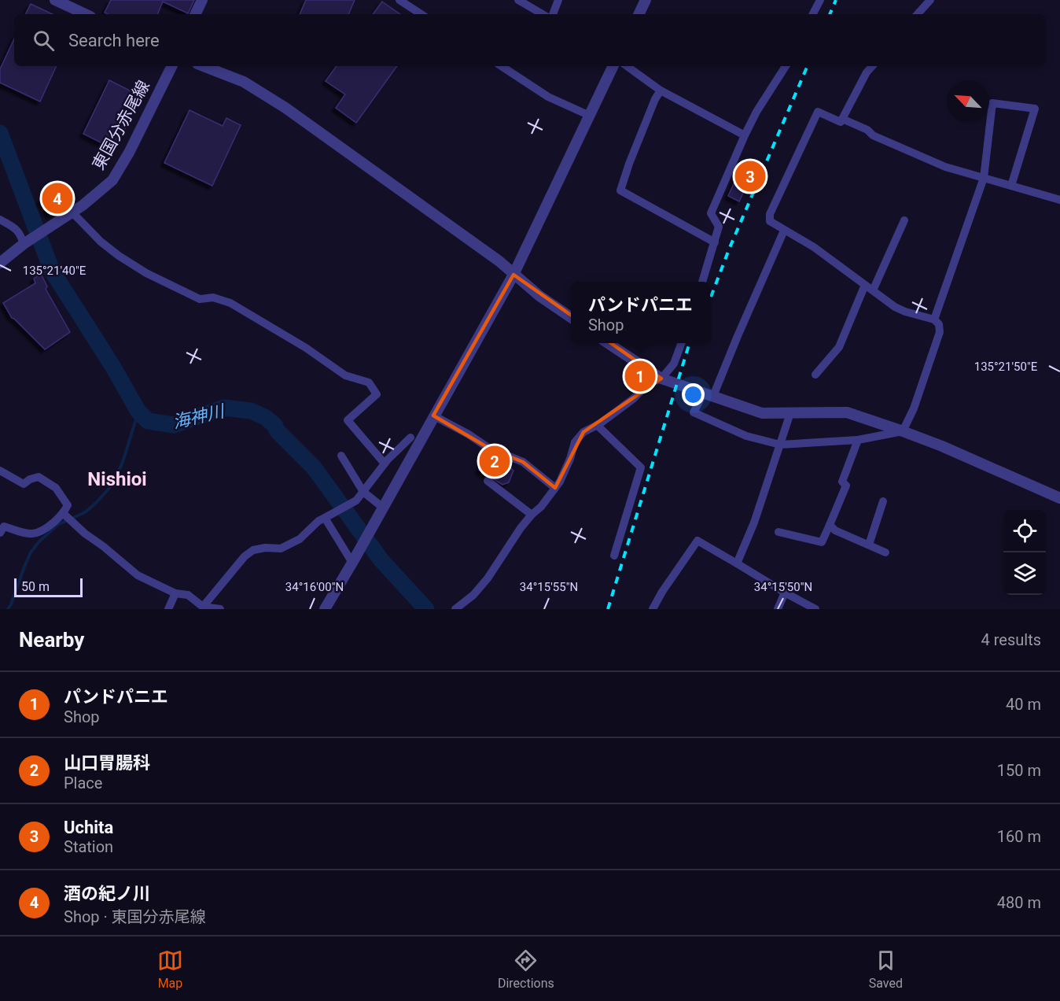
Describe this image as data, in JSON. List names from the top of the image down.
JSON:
{
  "streets": {
    "street": ["東国分赤尾線"]
  },
  "districts": ["Nishioi"],
  "water": ["海神川"],
  "scale_bar": "50 m",
  "north": "top left",
  "page": {
    "search": "Search here",
    "pins": [
      "3",
      "4",
      "1",
      "2"
    ],
    "popup": ["パンドパニエ", "Shop"],
    "scale": "50 m",
    "heading": ["Nearby", "4 results"],
    "list": [
      {
        "mark": "1",
        "name": "パンドパニエ",
        "note": "Shop",
        "value": "40 m"
      },
      {
        "mark": "2",
        "name": "山口胃腸科",
        "note": "Place",
        "value": "150 m"
      },
      {
        "mark": "3",
        "name": "Uchita",
        "note": "Station",
        "value": "160 m"
      },
      {
        "mark": "4",
        "name": "酒の紀ノ川",
        "note": "Shop · 東国分赤尾線",
        "value": "480 m"
      }
    ],
    "nav": ["Map", "Directions", "Saved"]
  },
  "coordinates": [
    "135°21'40\"E",
    "135°21'50\"E",
    "34°16'00\"N",
    "34°15'55\"N",
    "34°15'50\"N"
  ]
}
